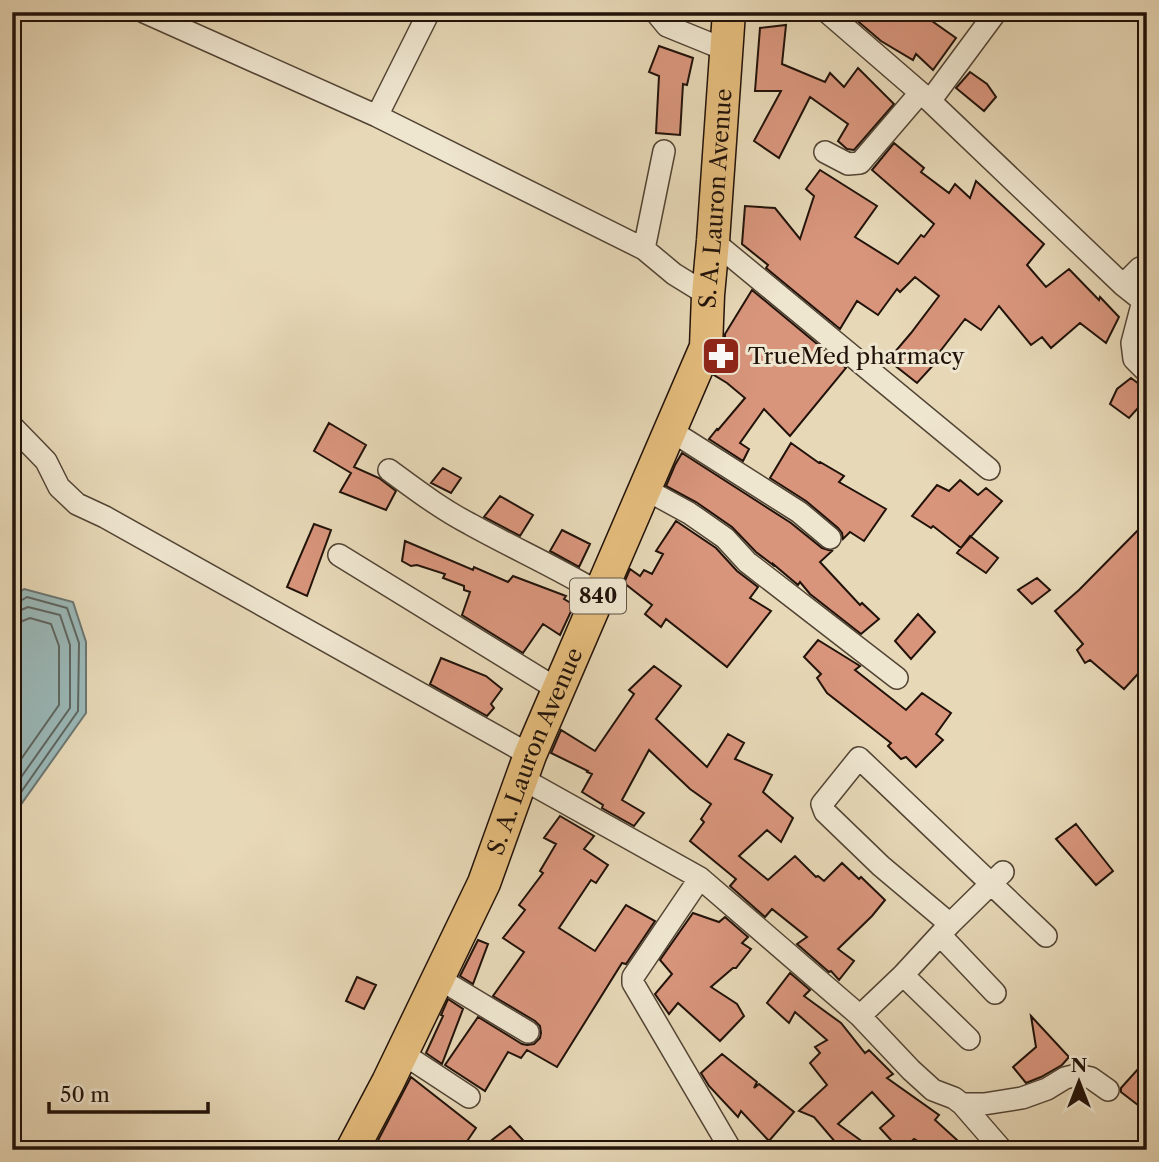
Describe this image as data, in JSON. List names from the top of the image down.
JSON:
{
  "streets": {
    "highway": ["S. A. Lauron Avenue", "840"]
  },
  "places": {
    "pharmacy": ["TrueMed pharmacy"]
  },
  "scale_bar": "50 m",
  "north": "top"
}
